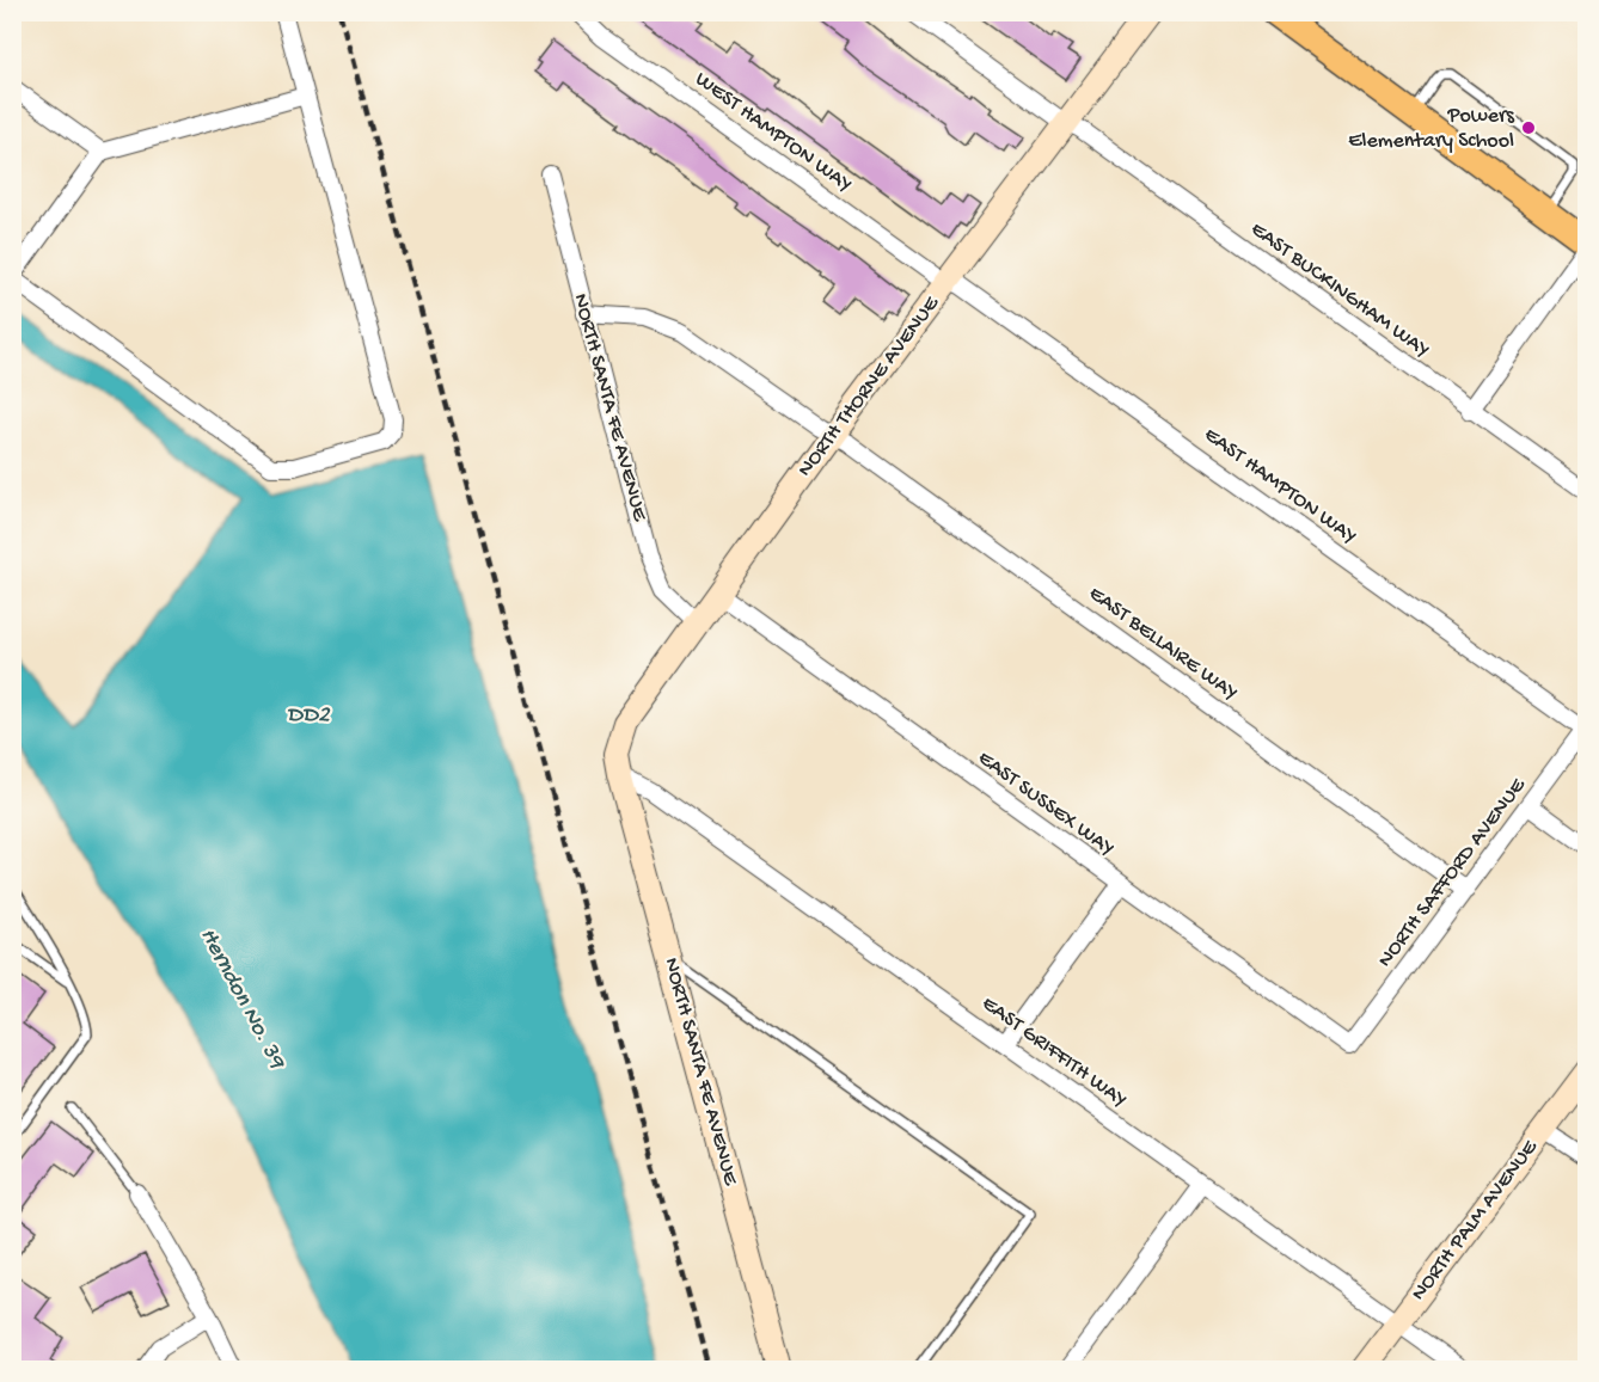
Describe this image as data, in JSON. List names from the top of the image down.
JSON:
{
  "streets": {
    "street": [
      "WEST HAMPTON WAY",
      "EAST BUCKINGHAM WAY",
      "NORTH THORNE AVENUE",
      "NORTH SANTA FE AVENUE",
      "EAST HAMPTON WAY",
      "EAST BELLAIRE WAY",
      "EAST SUSSEX WAY",
      "NORTH SAFFORD AVENUE",
      "EAST GRIFFITH WAY",
      "NORTH PALM AVENUE"
    ]
  },
  "crossings": [
    ["WEST HAMPTON WAY", "NORTH THORNE AVENUE"],
    ["WEST HAMPTON WAY", "EAST HAMPTON WAY"],
    ["EAST BUCKINGHAM WAY", "NORTH THORNE AVENUE"],
    ["NORTH THORNE AVENUE", "NORTH SANTA FE AVENUE"],
    ["NORTH THORNE AVENUE", "EAST HAMPTON WAY"],
    ["NORTH THORNE AVENUE", "EAST BELLAIRE WAY"],
    ["NORTH THORNE AVENUE", "EAST SUSSEX WAY"],
    ["NORTH THORNE AVENUE", "EAST GRIFFITH WAY"],
    ["NORTH SANTA FE AVENUE", "EAST BELLAIRE WAY"],
    ["NORTH SANTA FE AVENUE", "EAST GRIFFITH WAY"],
    ["EAST HAMPTON WAY", "NORTH SAFFORD AVENUE"],
    ["EAST BELLAIRE WAY", "NORTH SAFFORD AVENUE"],
    ["EAST SUSSEX WAY", "NORTH SAFFORD AVENUE"],
    ["EAST GRIFFITH WAY", "NORTH PALM AVENUE"]
  ],
  "water": ["DD2", "Herndon No. 39"],
  "places": ["Powers Elementary School"]
}
